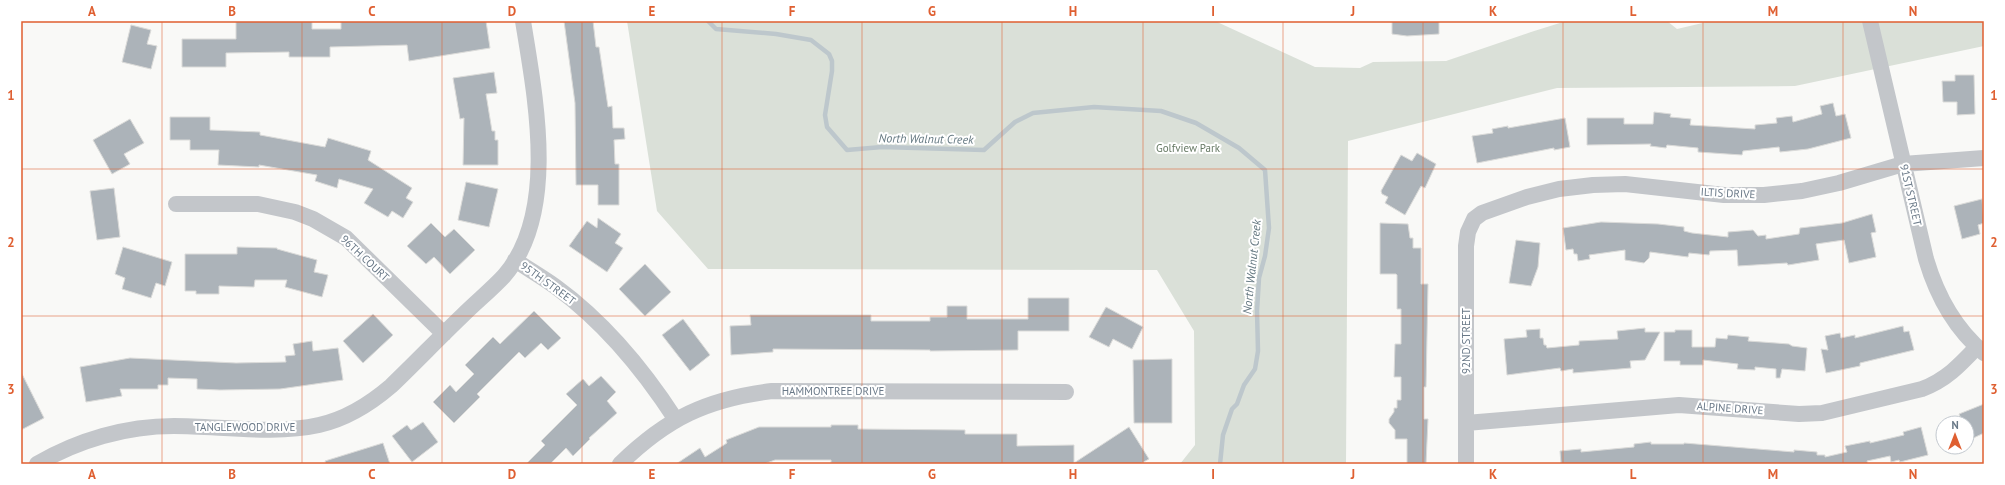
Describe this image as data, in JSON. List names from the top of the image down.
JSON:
{
  "streets": {
    "street": [
      "ILTIS DRIVE",
      "91ST STREET",
      "96TH COURT",
      "95TH STREET",
      "92ND STREET",
      "HAMMONTREE DRIVE",
      "ALPINE DRIVE",
      "TANGLEWOOD DRIVE"
    ]
  },
  "crossings": [
    ["ILTIS DRIVE", "91ST STREET"],
    ["ILTIS DRIVE", "92ND STREET"],
    ["91ST STREET", "ALPINE DRIVE"],
    ["96TH COURT", "TANGLEWOOD DRIVE"],
    ["95TH STREET", "HAMMONTREE DRIVE"],
    ["95TH STREET", "TANGLEWOOD DRIVE"],
    ["92ND STREET", "ALPINE DRIVE"]
  ],
  "water": ["North Walnut Creek"],
  "parks": ["Golfview Park"],
  "north": "top",
  "grid": {
    "columns": [
      "A",
      "B",
      "C",
      "D",
      "E",
      "F",
      "G",
      "H",
      "I",
      "J",
      "K",
      "L",
      "M",
      "N"
    ],
    "rows": ["1", "2", "3"]
  }
}
